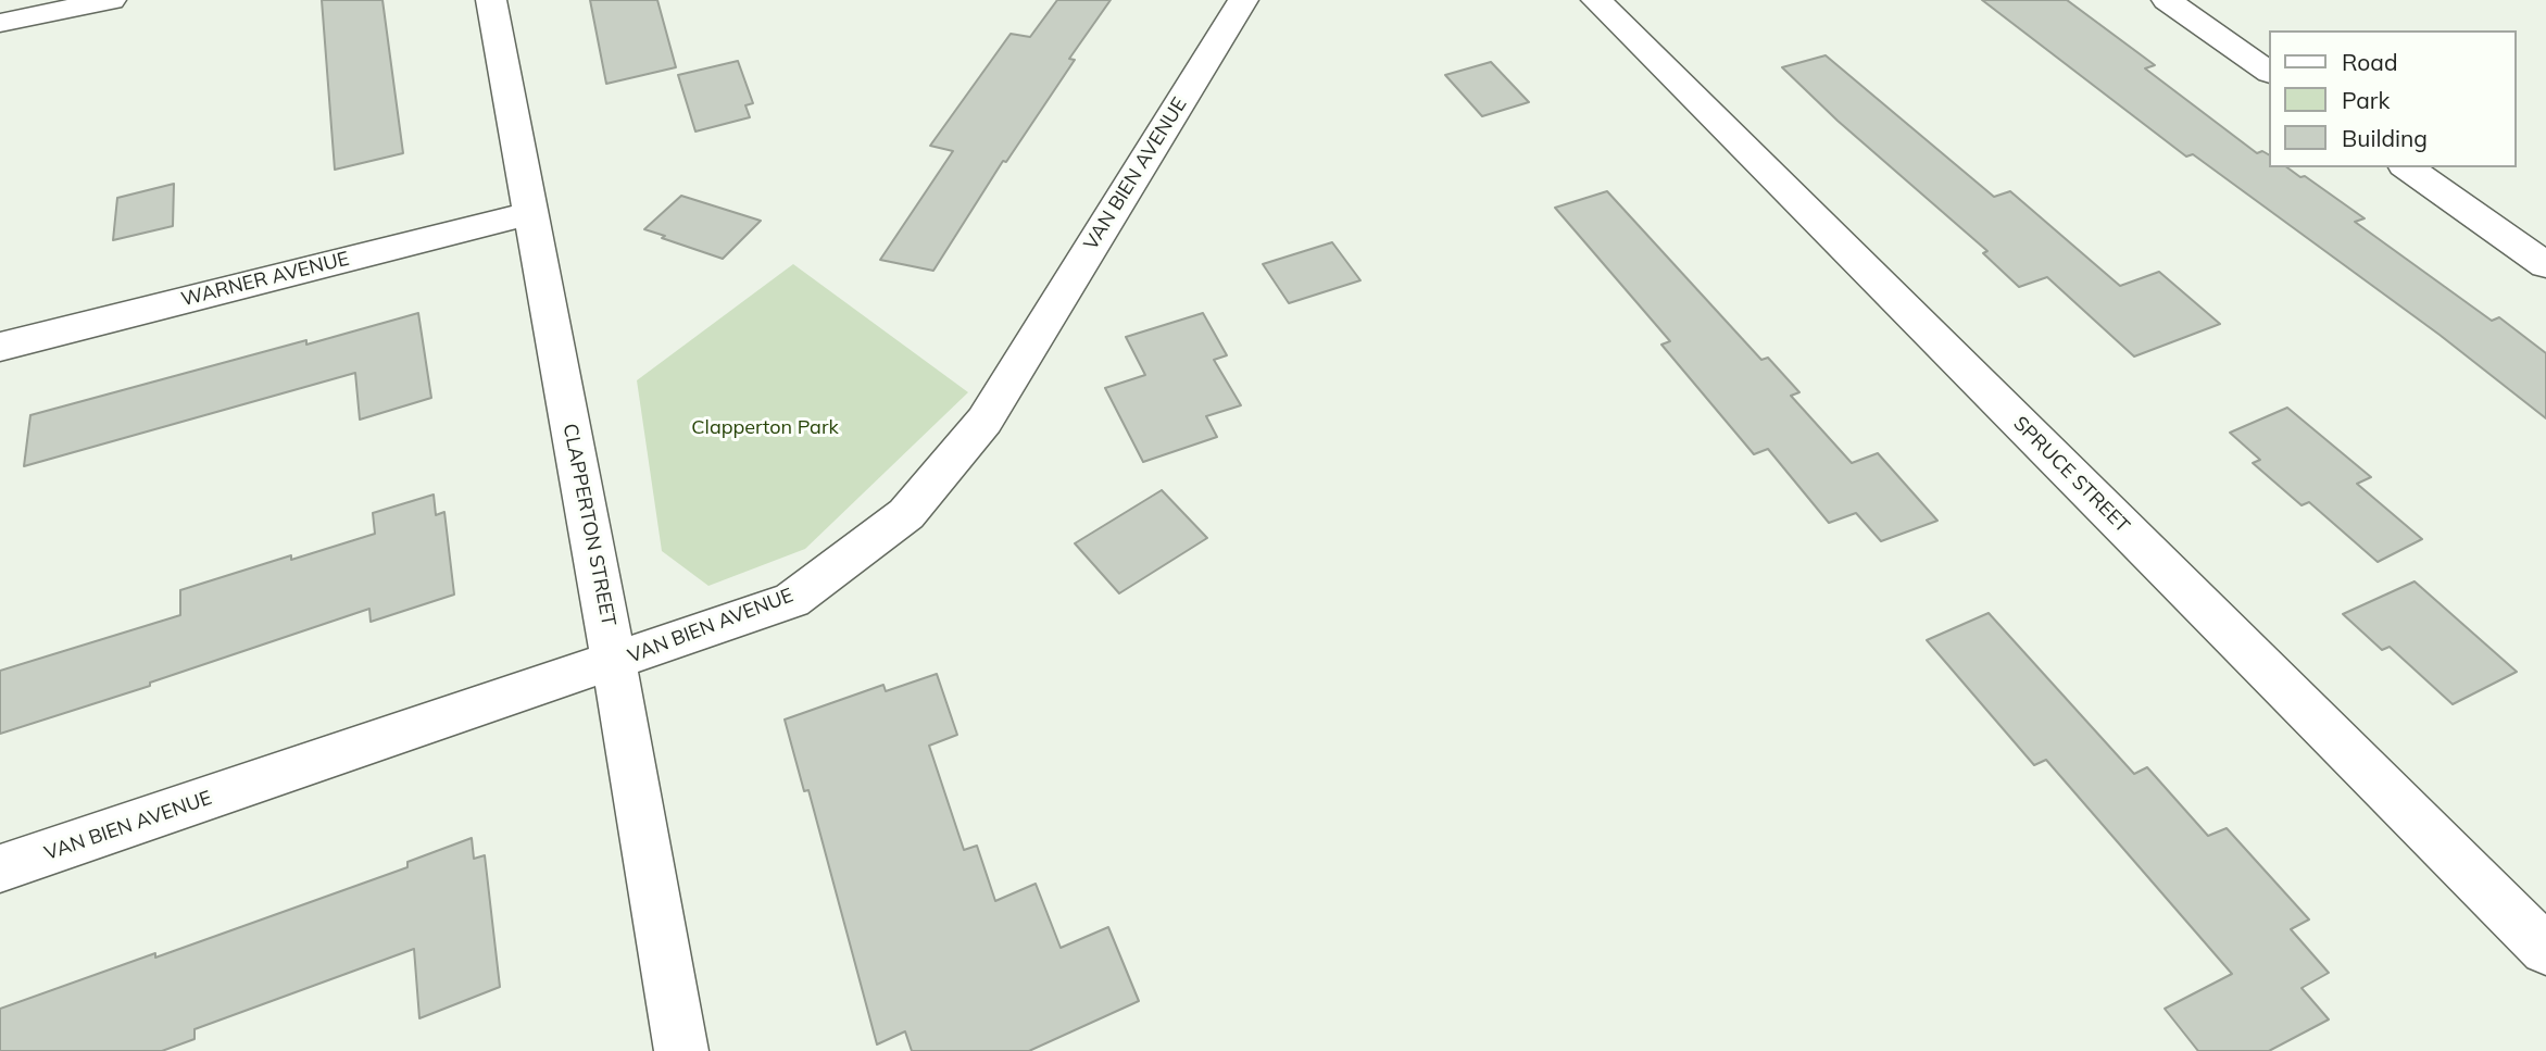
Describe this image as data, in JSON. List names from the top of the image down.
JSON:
{
  "streets": {
    "street": [
      "VAN BIEN AVENUE",
      "WARNER AVENUE",
      "SPRUCE STREET",
      "CLAPPERTON STREET"
    ]
  },
  "crossings": [
    ["VAN BIEN AVENUE", "CLAPPERTON STREET"],
    ["WARNER AVENUE", "CLAPPERTON STREET"]
  ],
  "parks": ["Clapperton Park"],
  "legend": ["Road", "Park", "Building"]
}
